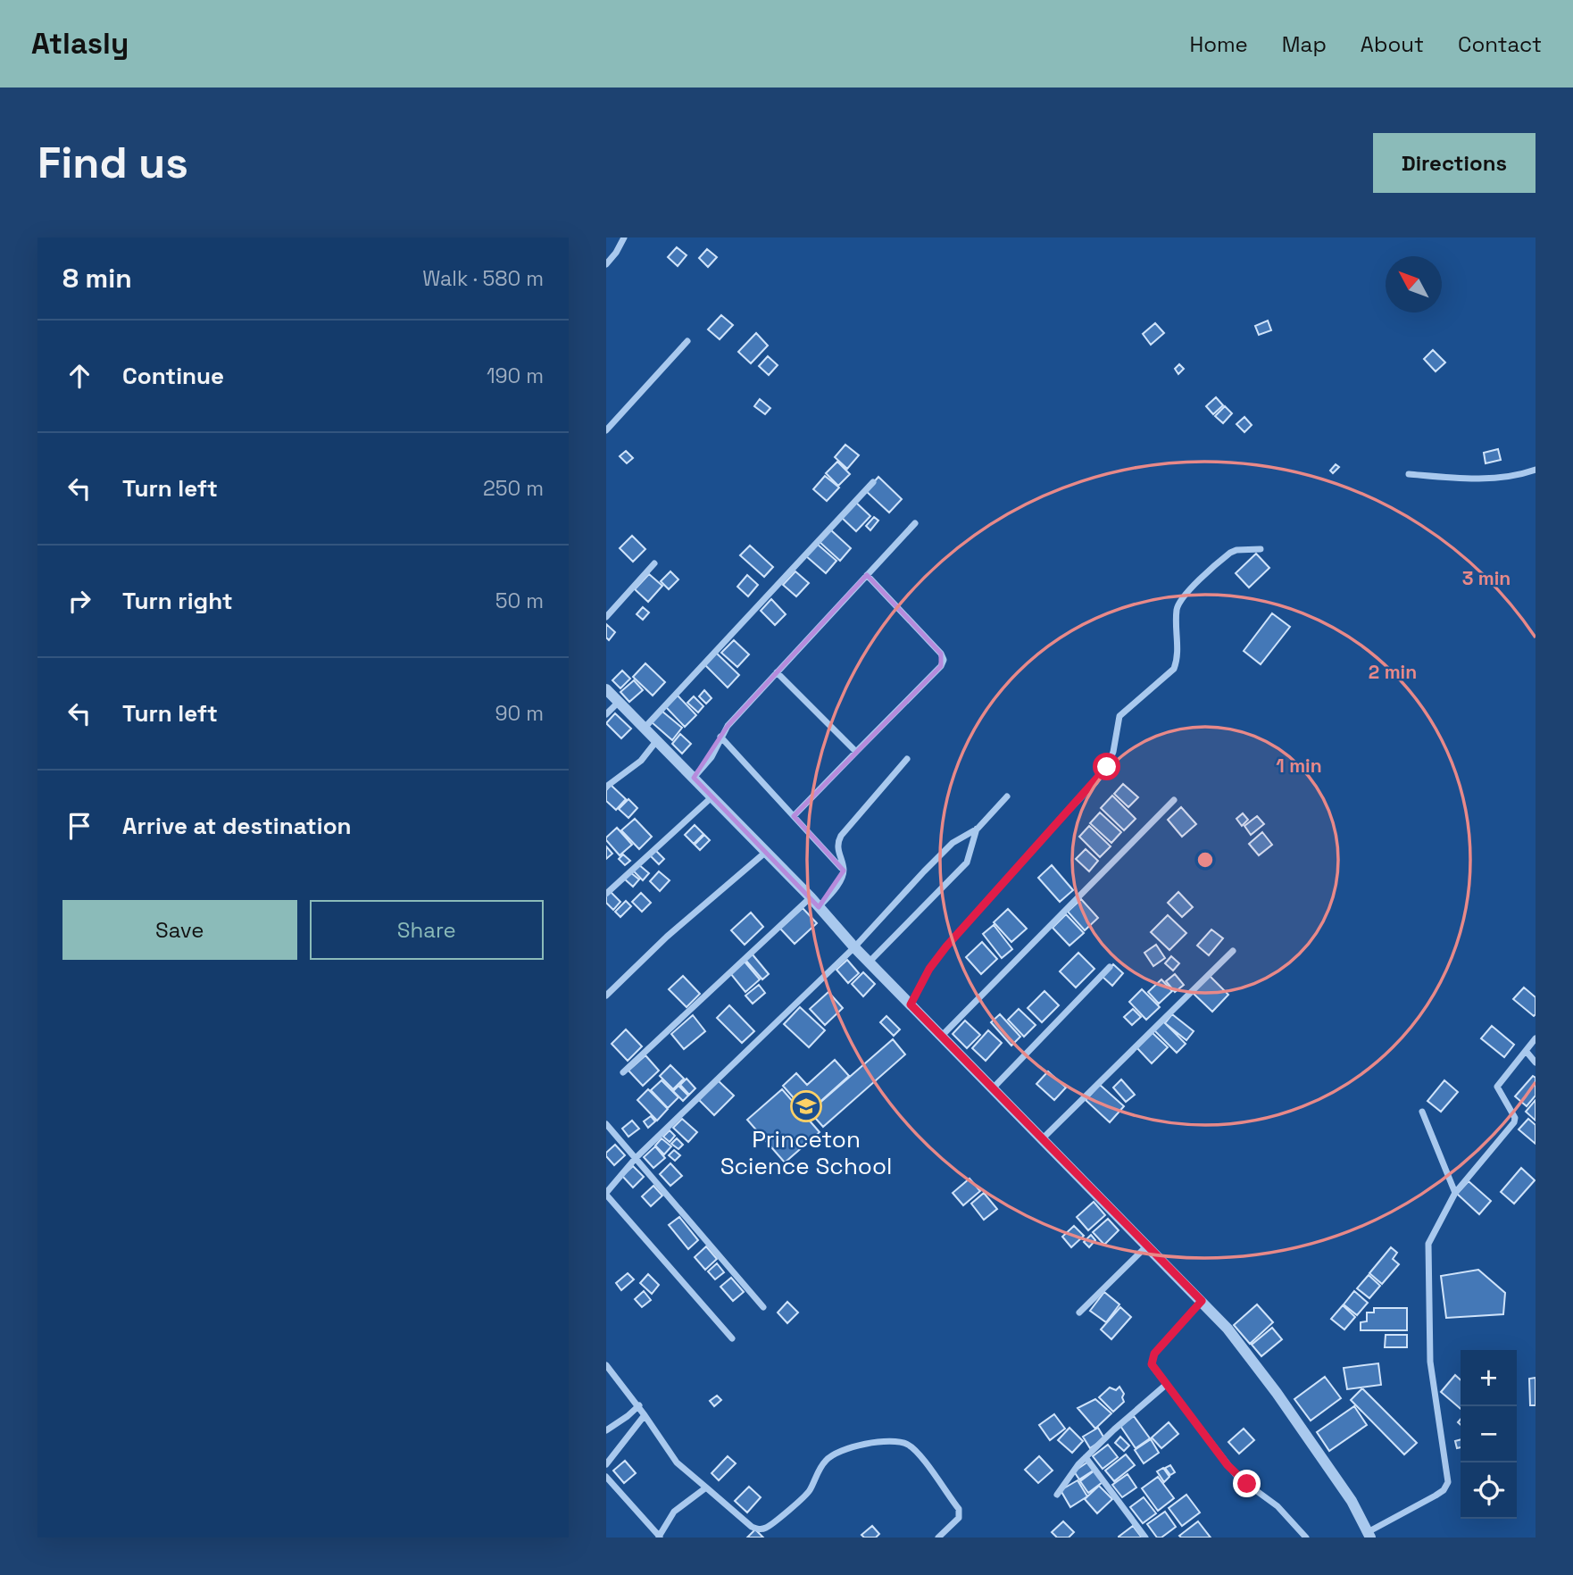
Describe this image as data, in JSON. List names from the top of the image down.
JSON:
{
  "places": {
    "school or university": ["Princeton Science School"]
  },
  "north": "top left",
  "page": {
    "header": "Atlasly",
    "nav": [
      "Home",
      "Map",
      "About",
      "Contact"
    ],
    "buttons": [
      "Directions",
      ["Save", "Share"]
    ],
    "title": "Find us",
    "heading": ["8 min", "Walk · 580 m"],
    "list": [
      ["Continue", "190 m"],
      ["Turn left", "250 m"],
      ["Turn right", "50 m"],
      ["Turn left", "90 m"],
      "Arrive at destination"
    ],
    "map_buttons": ["+", "−"]
  },
  "rings": ["3 min", "2 min", "1 min"]
}
